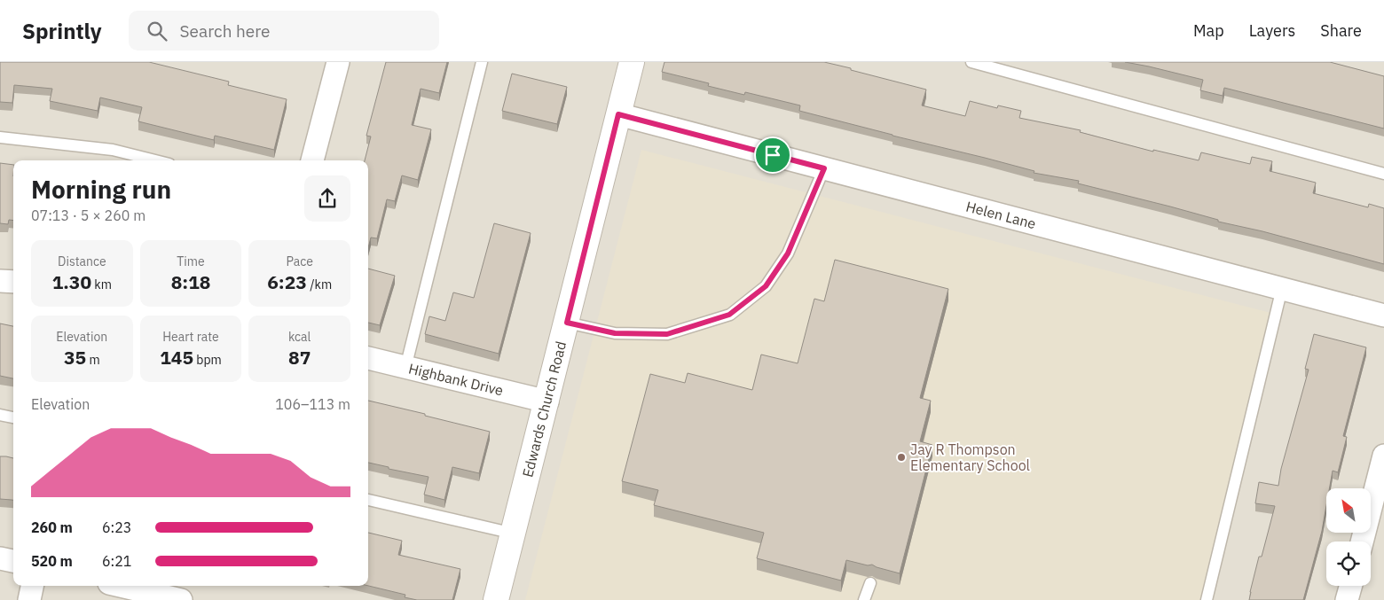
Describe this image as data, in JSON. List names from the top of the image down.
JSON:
{
  "streets": {
    "street": ["Helen Lane", "Highbank Drive", "Edwards Church Road"]
  },
  "crossings": [
    ["Helen Lane", "Edwards Church Road"],
    ["Highbank Drive", "Edwards Church Road"]
  ],
  "places": ["Jay R Thompson Elementary School"],
  "north": "top left",
  "page": {
    "header": "Sprintly",
    "search": "Search here",
    "nav": ["Map", "Layers", "Share"],
    "heading": ["Morning run", "07:13 · 5 × 260 m"],
    "stats": [
      ["Distance", "1.30 km"],
      ["Time", "8:18"],
      ["Pace", "6:23 /km"],
      ["Elevation", "35 m"],
      ["Heart rate", "145 bpm"],
      ["kcal", "87"]
    ],
    "chart": ["Elevation", "106–113 m"],
    "list": [
      {
        "name": "260 m",
        "note": "6:23"
      },
      {
        "name": "520 m",
        "note": "6:21"
      }
    ]
  }
}
